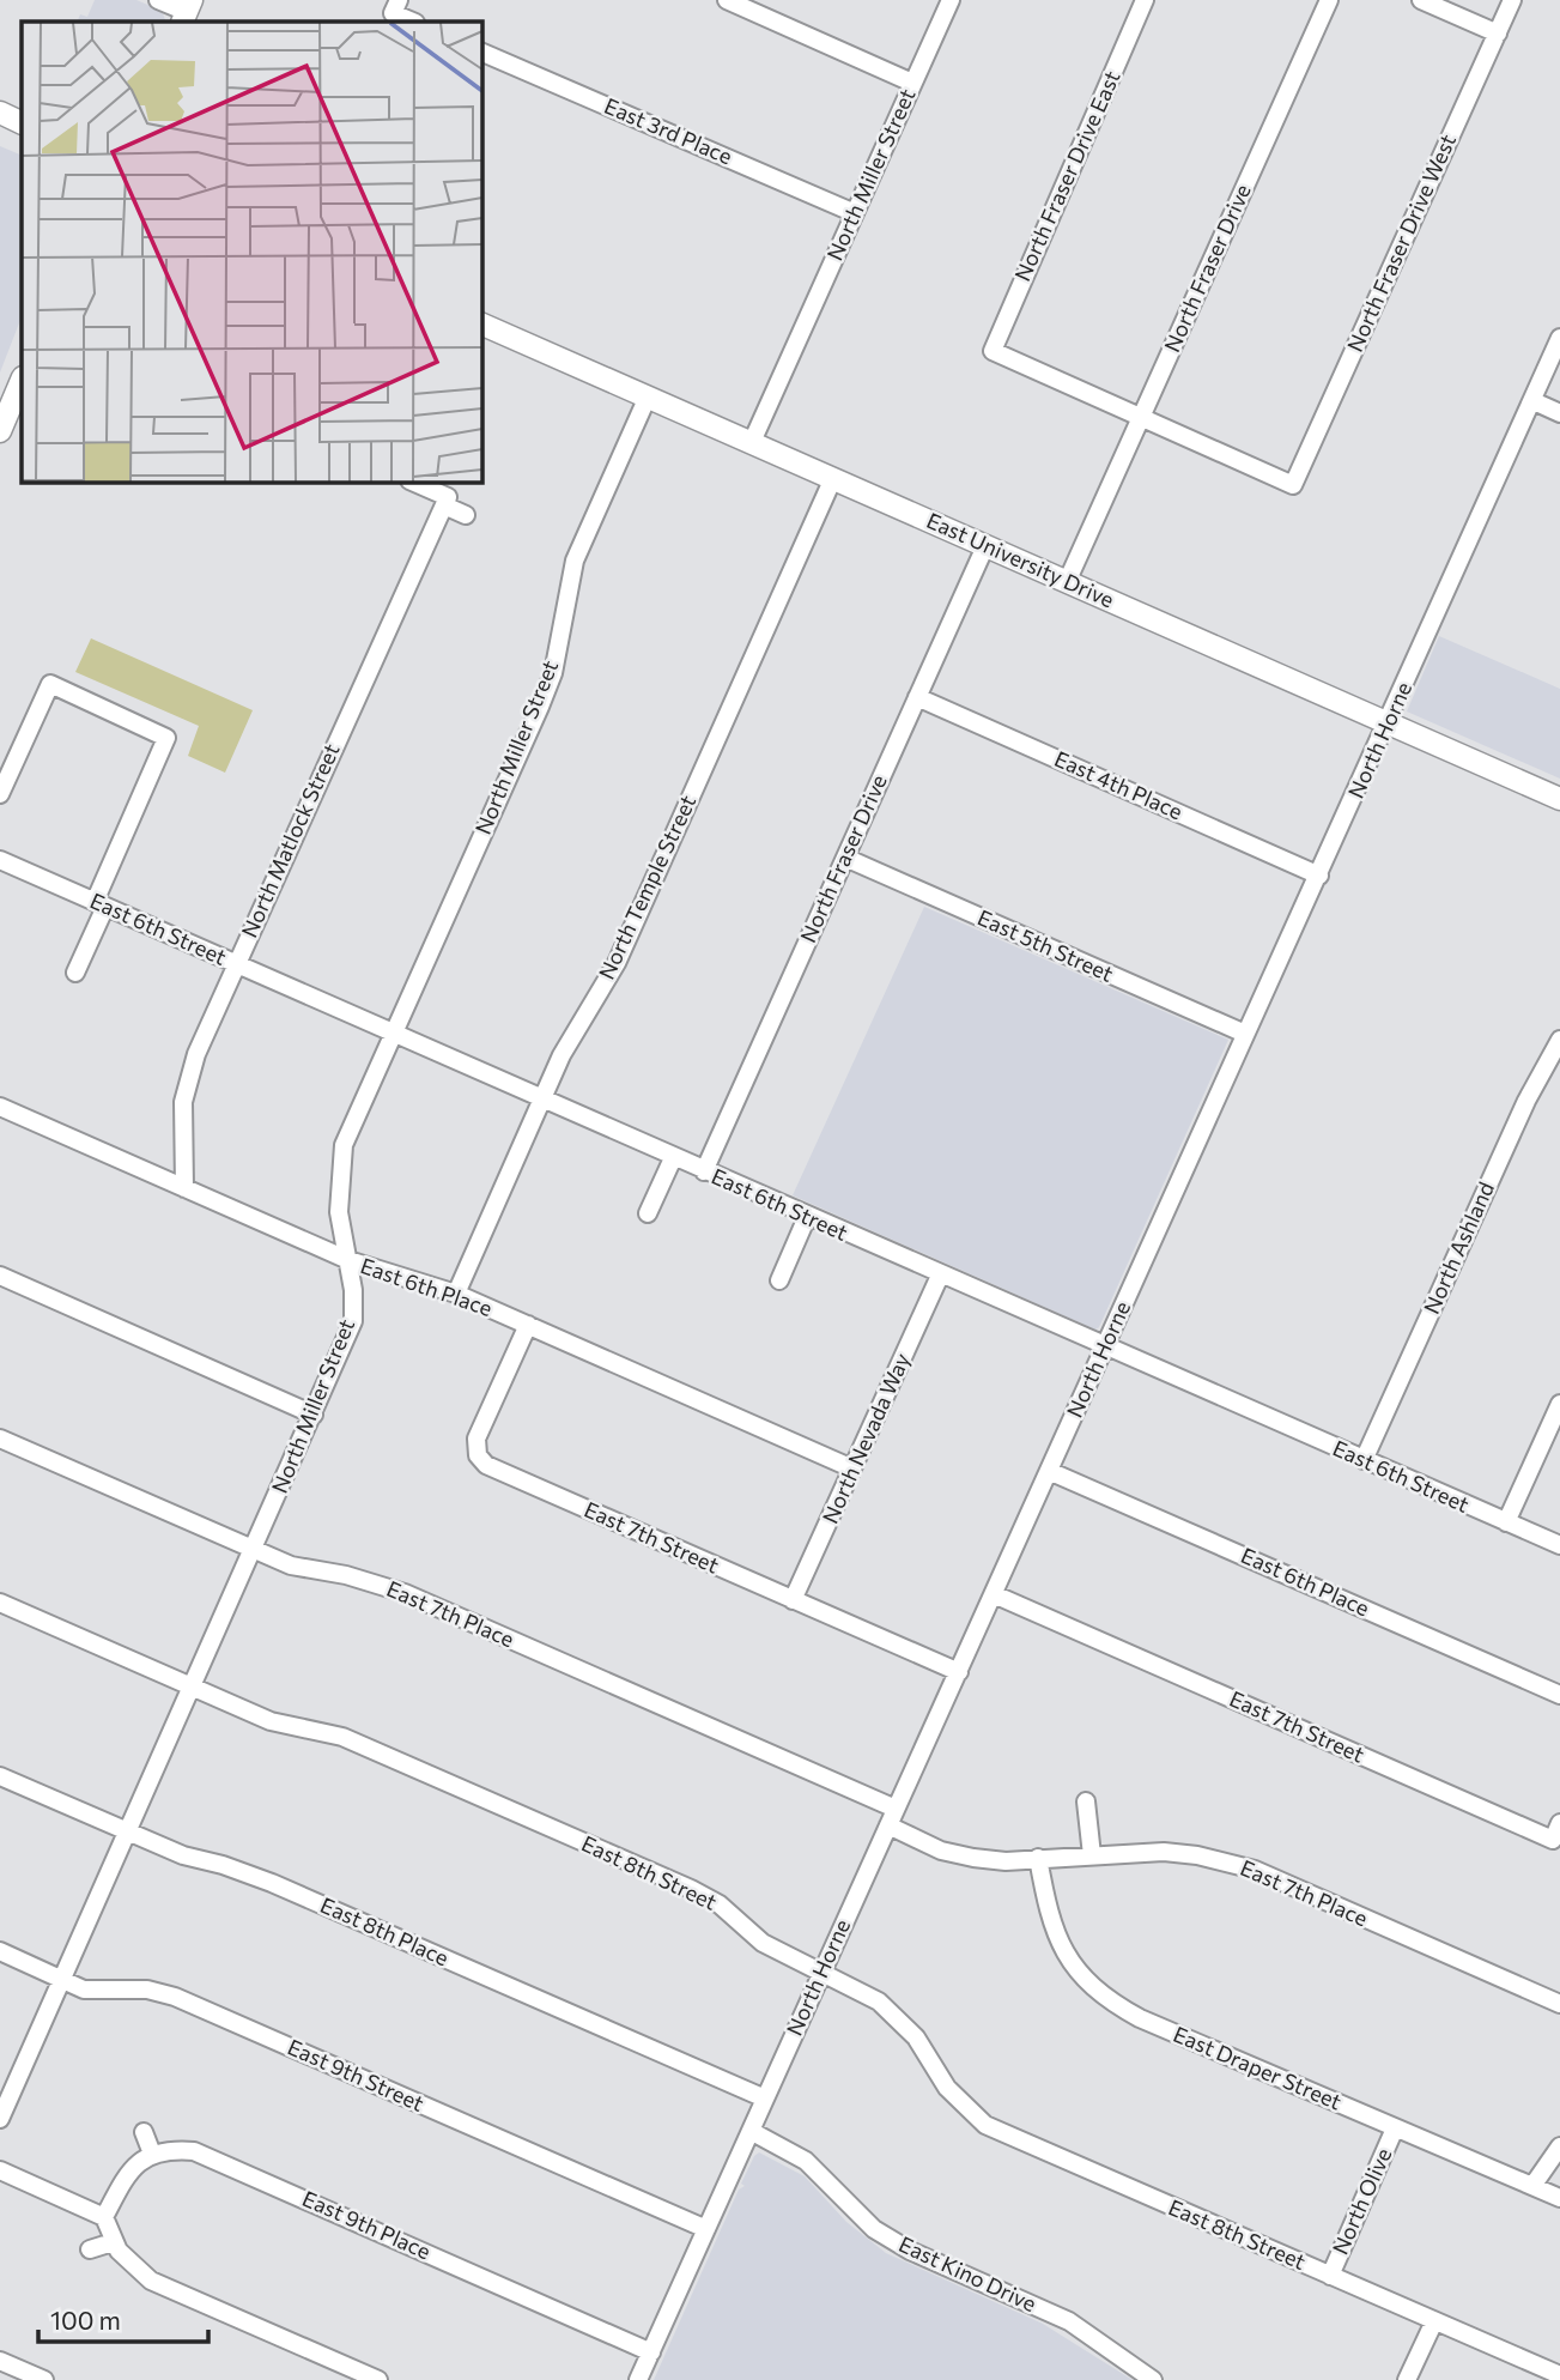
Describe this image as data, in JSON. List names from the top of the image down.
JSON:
{
  "streets": {
    "main road": ["East University Drive"],
    "street": [
      "East 3rd Place",
      "North Miller Street",
      "North Fraser Drive East",
      "North Fraser Drive West",
      "North Fraser Drive",
      "North Horne",
      "East 4th Place",
      "North Matlock Street",
      "North Temple Street",
      "East 6th Street",
      "East 5th Street",
      "North Ashland",
      "East 6th Place",
      "North Nevada Way",
      "East 7th Street",
      "East 7th Place",
      "East 8th Street",
      "East 8th Place",
      "East Draper Street",
      "East 9th Street",
      "North Olive",
      "East 9th Place",
      "East Kino Drive"
    ]
  },
  "crossings": [
    ["East 3rd Place", "North Miller Street"],
    ["North Miller Street", "East University Drive"],
    ["North Miller Street", "East 6th Street"],
    ["North Miller Street", "East 6th Place"],
    ["North Miller Street", "East 7th Place"],
    ["North Miller Street", "East 8th Street"],
    ["North Miller Street", "East 8th Place"],
    ["North Miller Street", "East 9th Street"],
    ["North Fraser Drive East", "North Fraser Drive West"],
    ["North Fraser Drive East", "North Fraser Drive"],
    ["North Fraser Drive West", "North Fraser Drive"],
    ["North Fraser Drive", "East University Drive"],
    ["North Fraser Drive", "East 4th Place"],
    ["North Fraser Drive", "East 6th Street"],
    ["North Fraser Drive", "East 5th Street"],
    ["East University Drive", "North Horne"],
    ["East University Drive", "North Temple Street"],
    ["North Horne", "East 4th Place"],
    ["North Horne", "East 6th Street"],
    ["North Horne", "East 5th Street"],
    ["North Horne", "East 6th Place"],
    ["North Horne", "East 7th Street"],
    ["North Horne", "East 7th Place"],
    ["North Horne", "East 8th Street"],
    ["North Horne", "East 8th Place"],
    ["North Horne", "East 9th Street"],
    ["North Horne", "East 9th Place"],
    ["North Horne", "East Kino Drive"],
    ["North Matlock Street", "East 6th Street"],
    ["North Matlock Street", "East 6th Place"],
    ["North Temple Street", "East 6th Street"],
    ["North Temple Street", "East 6th Place"],
    ["East 6th Street", "North Ashland"],
    ["East 6th Street", "North Nevada Way"],
    ["East 6th Place", "North Nevada Way"],
    ["East 6th Place", "East 7th Street"],
    ["North Nevada Way", "East 7th Street"],
    ["East 7th Place", "East Draper Street"],
    ["East 8th Street", "North Olive"],
    ["East Draper Street", "North Olive"]
  ],
  "scale_bar": "100 m"
}
